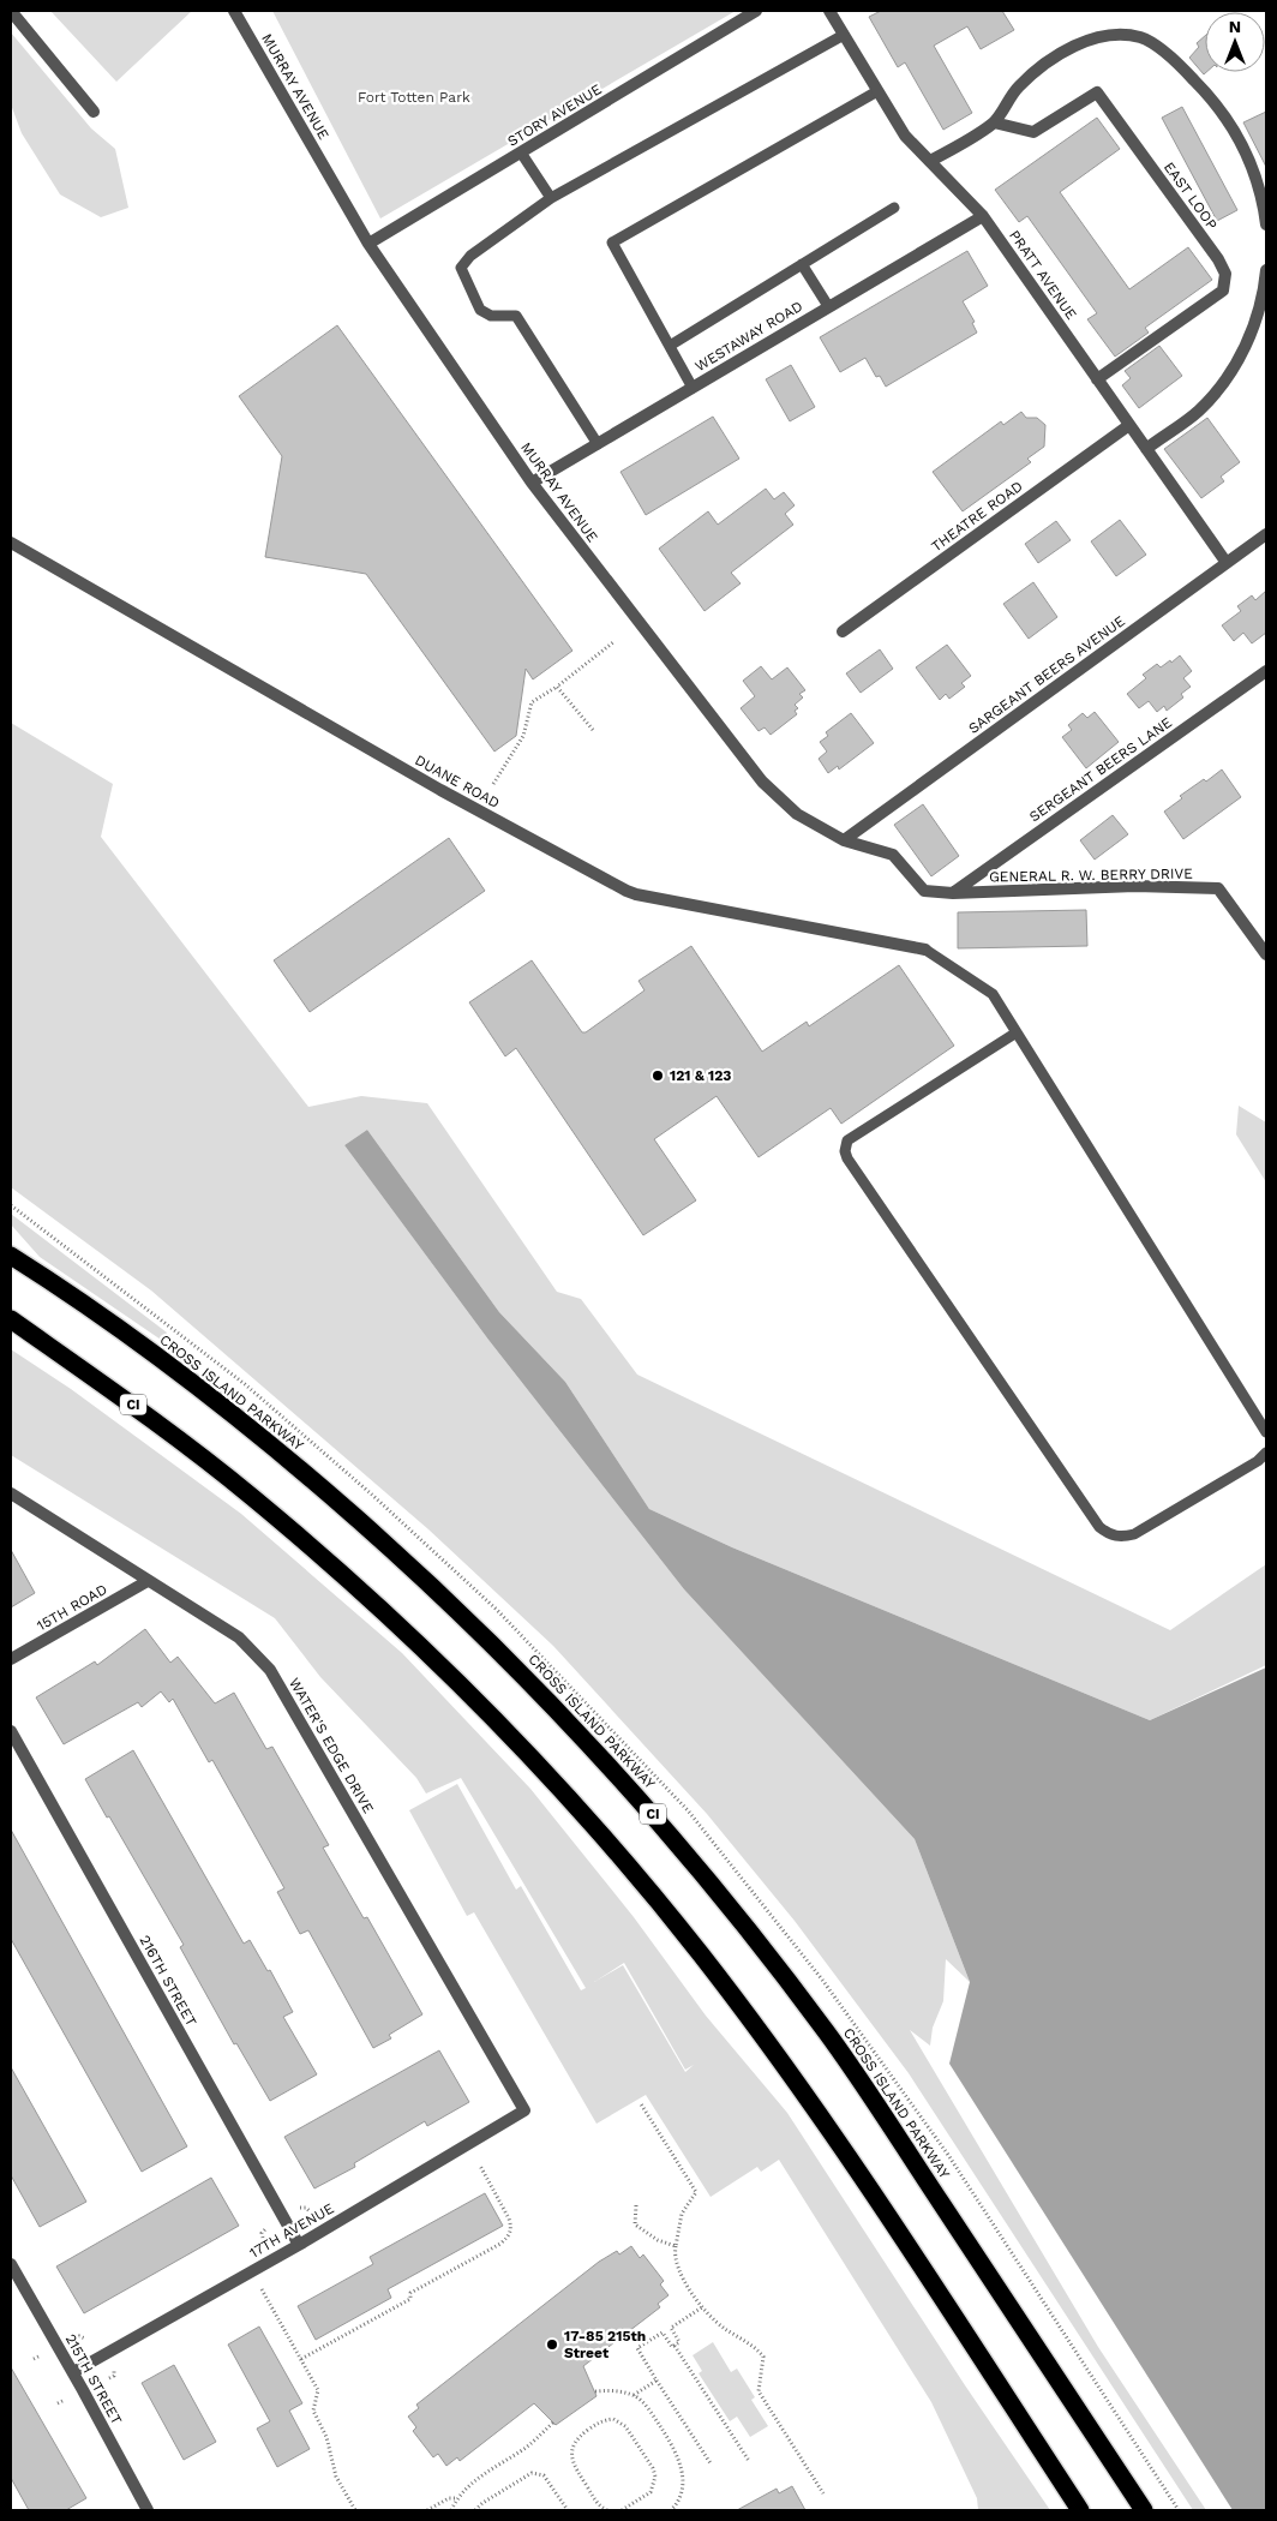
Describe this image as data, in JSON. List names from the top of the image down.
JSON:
{
  "streets": {
    "highway": ["CROSS ISLAND PARKWAY", "CI"],
    "street": [
      "MURRAY AVENUE",
      "STORY AVENUE",
      "EAST LOOP",
      "PRATT AVENUE",
      "WESTAWAY ROAD",
      "THEATRE ROAD",
      "SARGEANT BEERS AVENUE",
      "SERGEANT BEERS LANE",
      "DUANE ROAD",
      "GENERAL R. W. BERRY DRIVE",
      "15TH ROAD",
      "WATER'S EDGE DRIVE",
      "216TH STREET",
      "17TH AVENUE",
      "215TH STREET"
    ]
  },
  "crossings": [
    ["MURRAY AVENUE", "STORY AVENUE"],
    ["MURRAY AVENUE", "WESTAWAY ROAD"],
    ["MURRAY AVENUE", "SARGEANT BEERS AVENUE"],
    ["MURRAY AVENUE", "SERGEANT BEERS LANE"],
    ["MURRAY AVENUE", "GENERAL R. W. BERRY DRIVE"],
    ["EAST LOOP", "PRATT AVENUE"],
    ["PRATT AVENUE", "WESTAWAY ROAD"],
    ["PRATT AVENUE", "THEATRE ROAD"],
    ["PRATT AVENUE", "SARGEANT BEERS AVENUE"],
    ["SERGEANT BEERS LANE", "GENERAL R. W. BERRY DRIVE"],
    ["15TH ROAD", "WATER'S EDGE DRIVE"],
    ["WATER'S EDGE DRIVE", "17TH AVENUE"],
    ["216TH STREET", "17TH AVENUE"],
    ["17TH AVENUE", "215TH STREET"]
  ],
  "parks": ["Fort Totten Park"],
  "places": ["121 & 123", "17-85 215th Street"],
  "north": "top"
}
